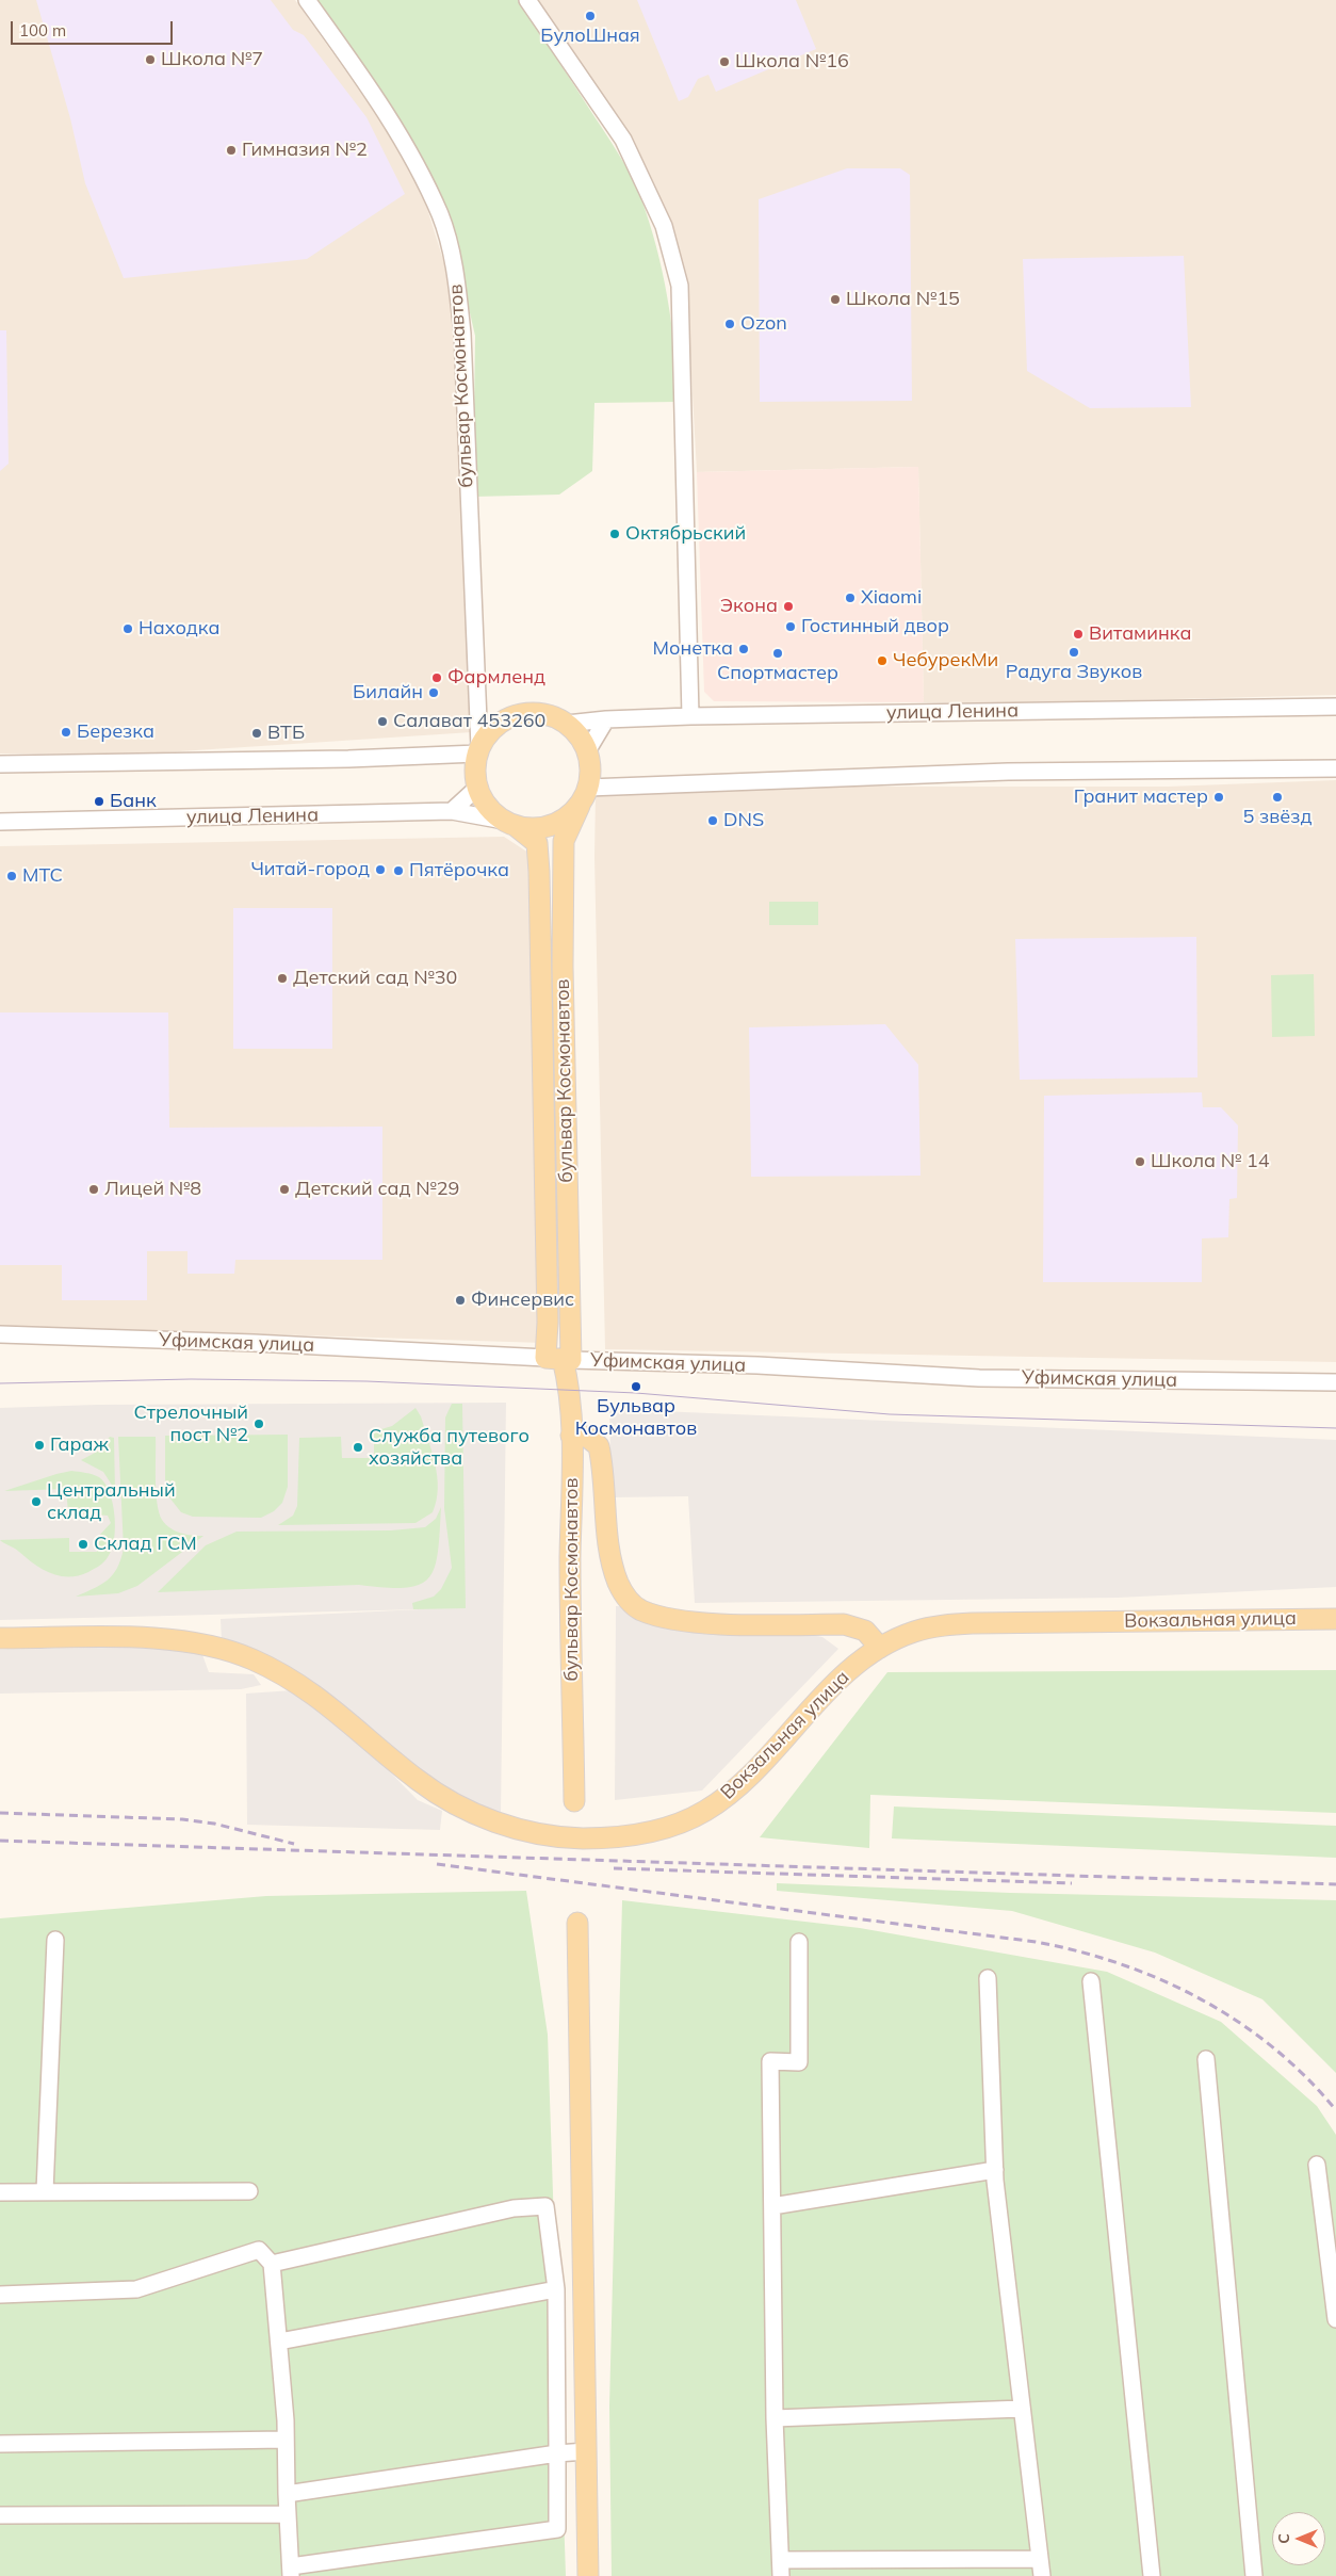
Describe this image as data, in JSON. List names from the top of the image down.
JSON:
{
  "streets": {
    "main road": ["бульвар Космонавтов", "улица Ленина", "Вокзальная улица"],
    "street": ["Уфимская улица"]
  },
  "crossings": [
    ["бульвар Космонавтов", "улица Ленина"],
    ["бульвар Космонавтов", "Уфимская улица"]
  ],
  "places": [
    "БулоШная",
    "Школа №7",
    "Школа №16",
    "Гимназия №2",
    "Школа №15",
    "Ozon",
    "Октябрьский",
    "Xiaomi",
    "Экона",
    "Гостинный двор",
    "Находка",
    "Витаминка",
    "Монетка",
    "Радуга Звуков",
    "Спортмастер",
    "ЧебурекМи",
    "Фармленд",
    "Билайн",
    "Салават 453260",
    "Березка",
    "ВТБ",
    "Гранит мастер",
    "5 звёзд",
    "Банк",
    "DNS",
    "Читай-город",
    "Пятёрочка",
    "МТС",
    "Детский сад №30",
    "Школа № 14",
    "Лицей №8",
    "Детский сад №29",
    "Финсервис",
    "Бульвар Космонавтов",
    "Стрелочный пост №2",
    "Гараж",
    "Служба путевого хозяйства",
    "Центральный склад",
    "Склад ГСМ"
  ],
  "scale_bar": "100 m",
  "north": "left"
}
